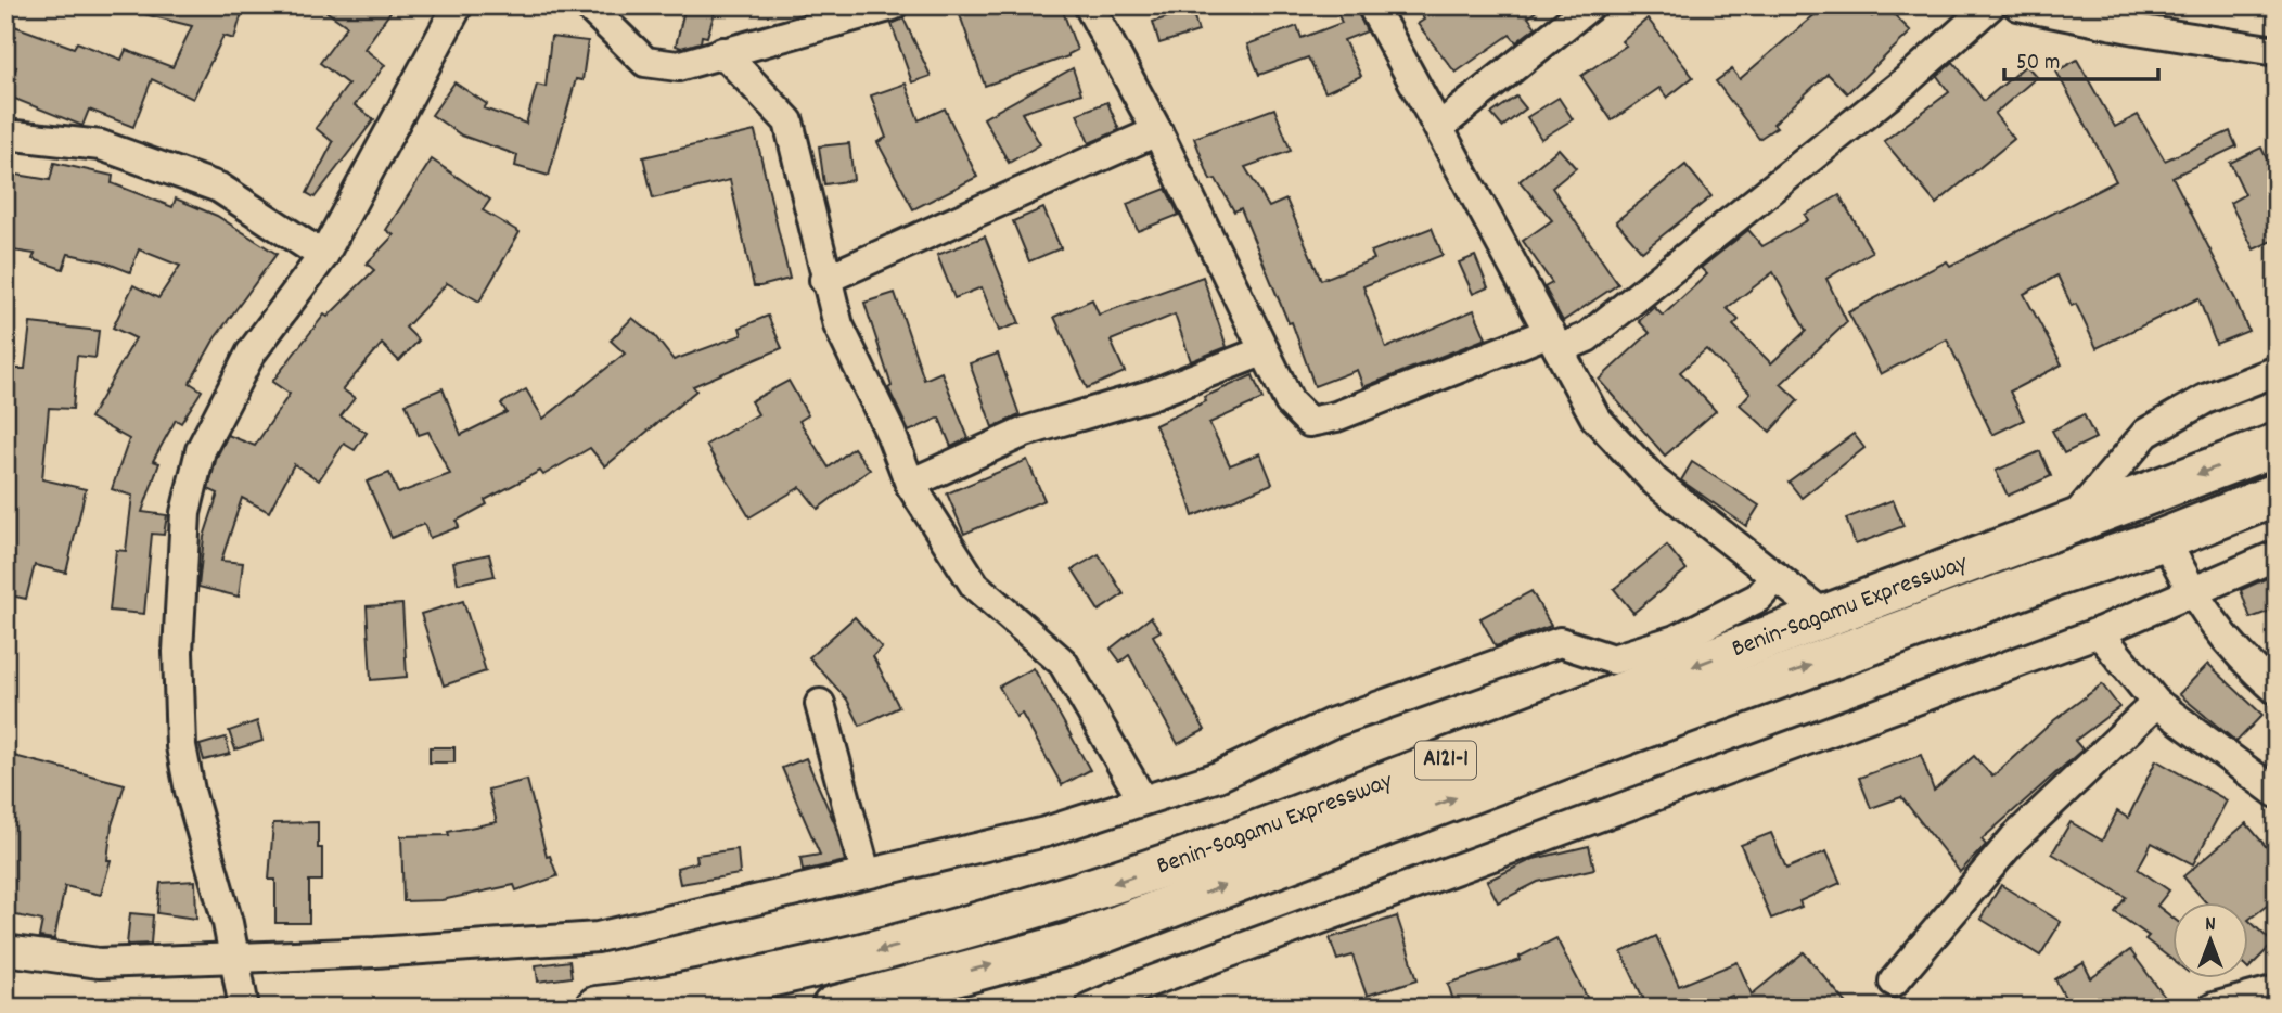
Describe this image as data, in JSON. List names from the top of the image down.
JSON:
{
  "streets": {
    "highway": ["Benin-Sagamu Expressway", "A121-1"]
  },
  "scale_bar": "50 m",
  "north": "top"
}
